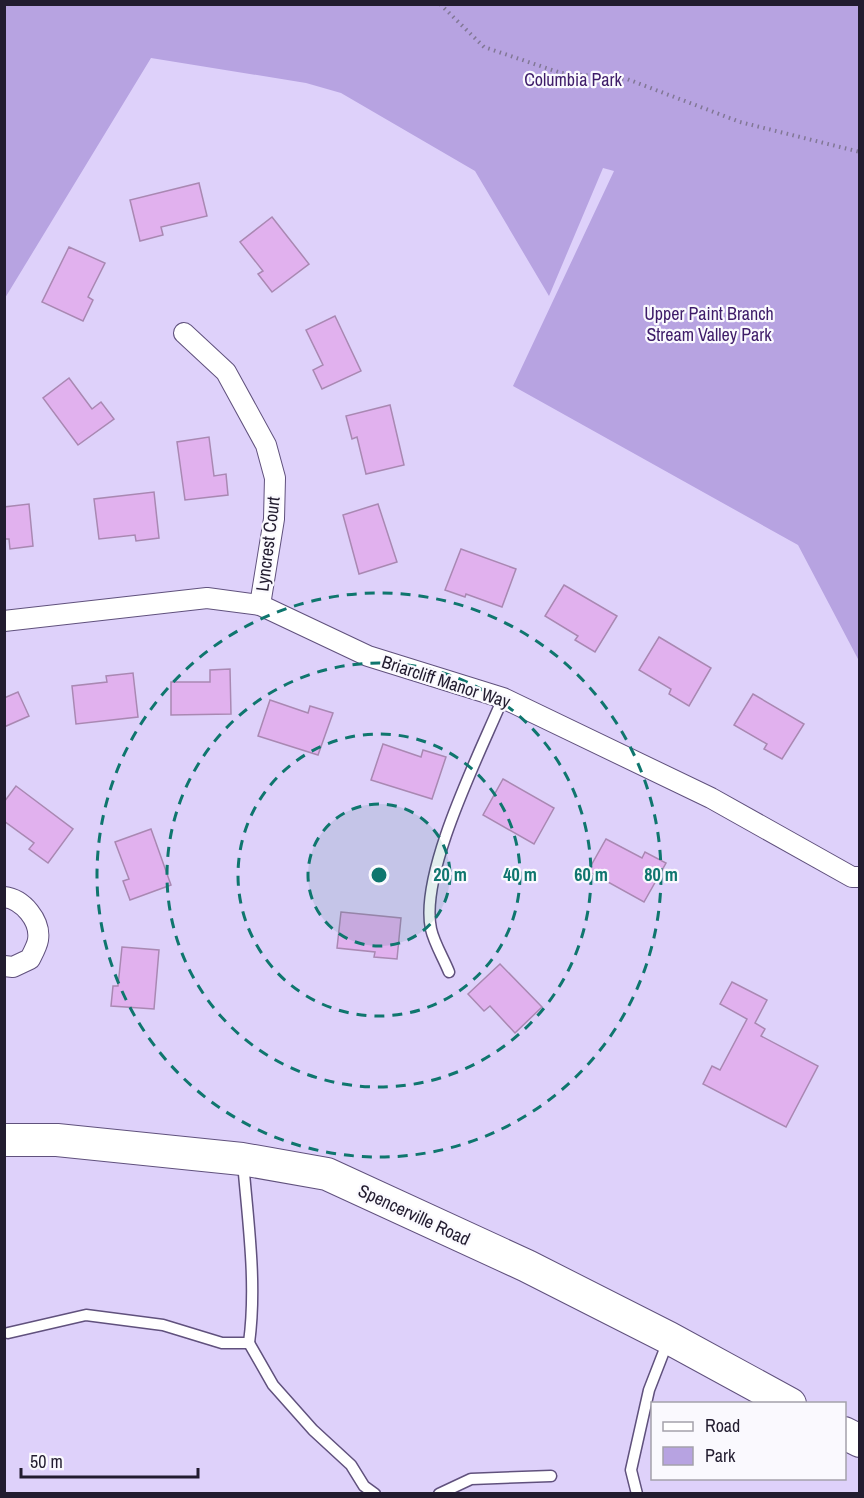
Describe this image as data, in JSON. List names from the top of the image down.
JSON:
{
  "streets": {
    "main road": ["Spencerville Road"],
    "street": ["Lyncrest Court", "Briarcliff Manor Way"]
  },
  "crossings": [
    ["Lyncrest Court", "Briarcliff Manor Way"]
  ],
  "parks": ["Columbia Park", "Upper Paint Branch Stream Valley Park"],
  "legend": ["Road", "Park"],
  "scale_bar": "50 m",
  "rings": [
    "20 m",
    "40 m",
    "60 m",
    "80 m"
  ]
}
